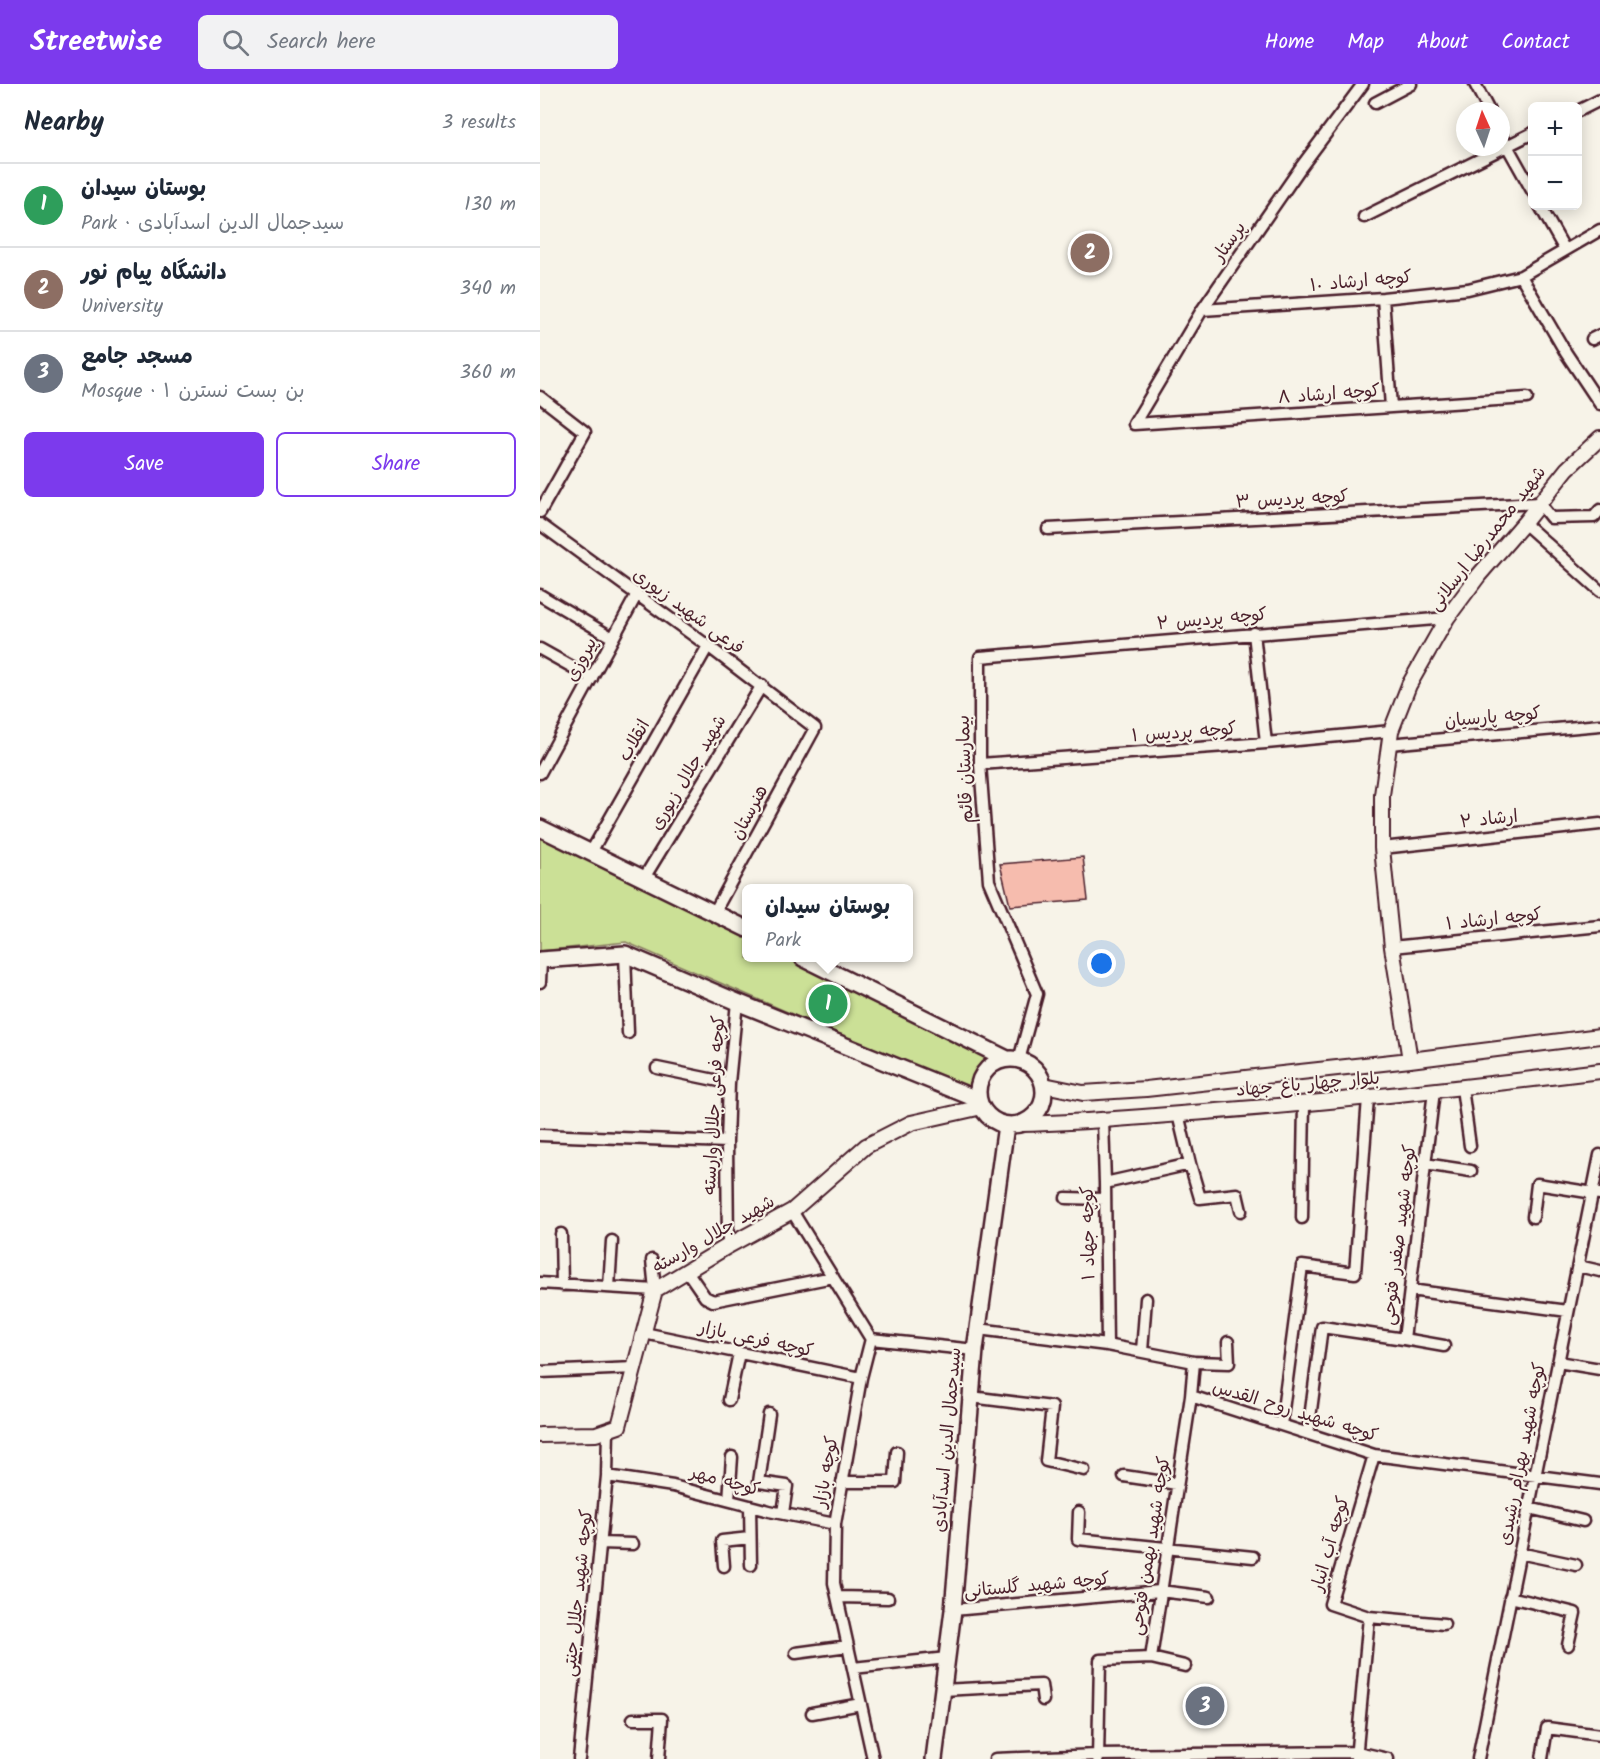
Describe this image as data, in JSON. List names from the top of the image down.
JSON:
{
  "streets": {
    "main road": ["سیدجمال الدین اسدآبادی"],
    "street": [
      "پرستار",
      "کوچه ارشاد ۱۰",
      "کوچه ارشاد ۸",
      "کوچه پردیس ۳",
      "شهید محمدرضا ارسلانی",
      "فرعی شهید زیوری",
      "کوچه پردیس ۲",
      "پیروزی",
      "کوچه پارسیان",
      "کوچه پردیس ۱",
      "انقلاب",
      "بیمارستان قائم",
      "شهید جلال زیوری",
      "هنرستان",
      "ارشاد ۲",
      "کوچه ارشاد ۱",
      "بلوار چهار باغ جهاد",
      "کوچه فرعی جلال وارسته",
      "کوچه جهاد ۱",
      "شهید جلال وارسته",
      "کوچه شهید صفدر فتوحی",
      "کوچه فرعی بازار",
      "کوچه شهید روح القدس",
      "کوچه شهید بهرام رشیدی",
      "کوچه بازار",
      "کوچه مهر",
      "کوچه آب انبار",
      "کوچه شهید بهمن فتوحی",
      "کوچه شهید گلستانی",
      "کوچه شهید جلال جنتی"
    ]
  },
  "crossings": [
    ["پرستار", "کوچه ارشاد ۱۰"],
    ["پرستار", "کوچه ارشاد ۸"],
    ["کوچه پردیس ۳", "شهید محمدرضا ارسلانی"],
    ["شهید محمدرضا ارسلانی", "کوچه پردیس ۲"],
    ["شهید محمدرضا ارسلانی", "کوچه پارسیان"],
    ["شهید محمدرضا ارسلانی", "کوچه پردیس ۱"],
    ["شهید محمدرضا ارسلانی", "ارشاد ۲"],
    ["شهید محمدرضا ارسلانی", "کوچه ارشاد ۱"],
    ["شهید محمدرضا ارسلانی", "بلوار چهار باغ جهاد"],
    ["فرعی شهید زیوری", "پیروزی"],
    ["فرعی شهید زیوری", "انقلاب"],
    ["فرعی شهید زیوری", "شهید جلال زیوری"],
    ["فرعی شهید زیوری", "هنرستان"],
    ["کوچه پردیس ۲", "بیمارستان قائم"],
    ["کوچه پارسیان", "کوچه پردیس ۱"],
    ["کوچه پردیس ۱", "بیمارستان قائم"],
    ["بیمارستان قائم", "بلوار چهار باغ جهاد"],
    ["بیمارستان قائم", "شهید جلال وارسته"],
    ["بیمارستان قائم", "سیدجمال الدین اسدآبادی"],
    ["بلوار چهار باغ جهاد", "کوچه جهاد ۱"],
    ["بلوار چهار باغ جهاد", "شهید جلال وارسته"],
    ["بلوار چهار باغ جهاد", "کوچه شهید صفدر فتوحی"],
    ["بلوار چهار باغ جهاد", "سیدجمال الدین اسدآبادی"],
    ["کوچه فرعی جلال وارسته", "شهید جلال وارسته"],
    ["کوچه جهاد ۱", "کوچه شهید روح القدس"],
    ["شهید جلال وارسته", "کوچه فرعی بازار"],
    ["شهید جلال وارسته", "سیدجمال الدین اسدآبادی"],
    ["شهید جلال وارسته", "کوچه شهید جلال جنتی"],
    ["کوچه شهید صفدر فتوحی", "کوچه شهید روح القدس"],
    ["کوچه فرعی بازار", "کوچه بازار"],
    ["کوچه شهید روح القدس", "سیدجمال الدین اسدآبادی"],
    ["کوچه شهید روح القدس", "کوچه شهید بهرام رشیدی"],
    ["کوچه شهید روح القدس", "کوچه آب انبار"],
    ["کوچه شهید روح القدس", "کوچه شهید بهمن فتوحی"],
    ["سیدجمال الدین اسدآبادی", "کوچه شهید گلستانی"],
    ["کوچه بازار", "کوچه مهر"],
    ["کوچه مهر", "کوچه شهید جلال جنتی"],
    ["کوچه شهید بهمن فتوحی", "کوچه شهید گلستانی"]
  ],
  "north": "top",
  "page": {
    "header": "Streetwise",
    "search": "Search here",
    "nav": [
      "Home",
      "Map",
      "About",
      "Contact"
    ],
    "heading": ["Nearby", "3 results"],
    "map_buttons": ["+", "−"],
    "list": [
      {
        "mark": "1",
        "name": "بوستان سیدان",
        "note": "Park · سیدجمال الدین اسدآبادی",
        "value": "130 m"
      },
      {
        "mark": "2",
        "name": "دانشگاه پیام نور",
        "note": "University",
        "value": "340 m"
      },
      {
        "mark": "3",
        "name": "مسجد جامع",
        "note": "Mosque · بن بست نسترن ۱",
        "value": "360 m"
      }
    ],
    "pins": ["2", "1", "3"],
    "buttons": ["Save", "Share"],
    "popup": ["بوستان سیدان", "Park"]
  }
}
